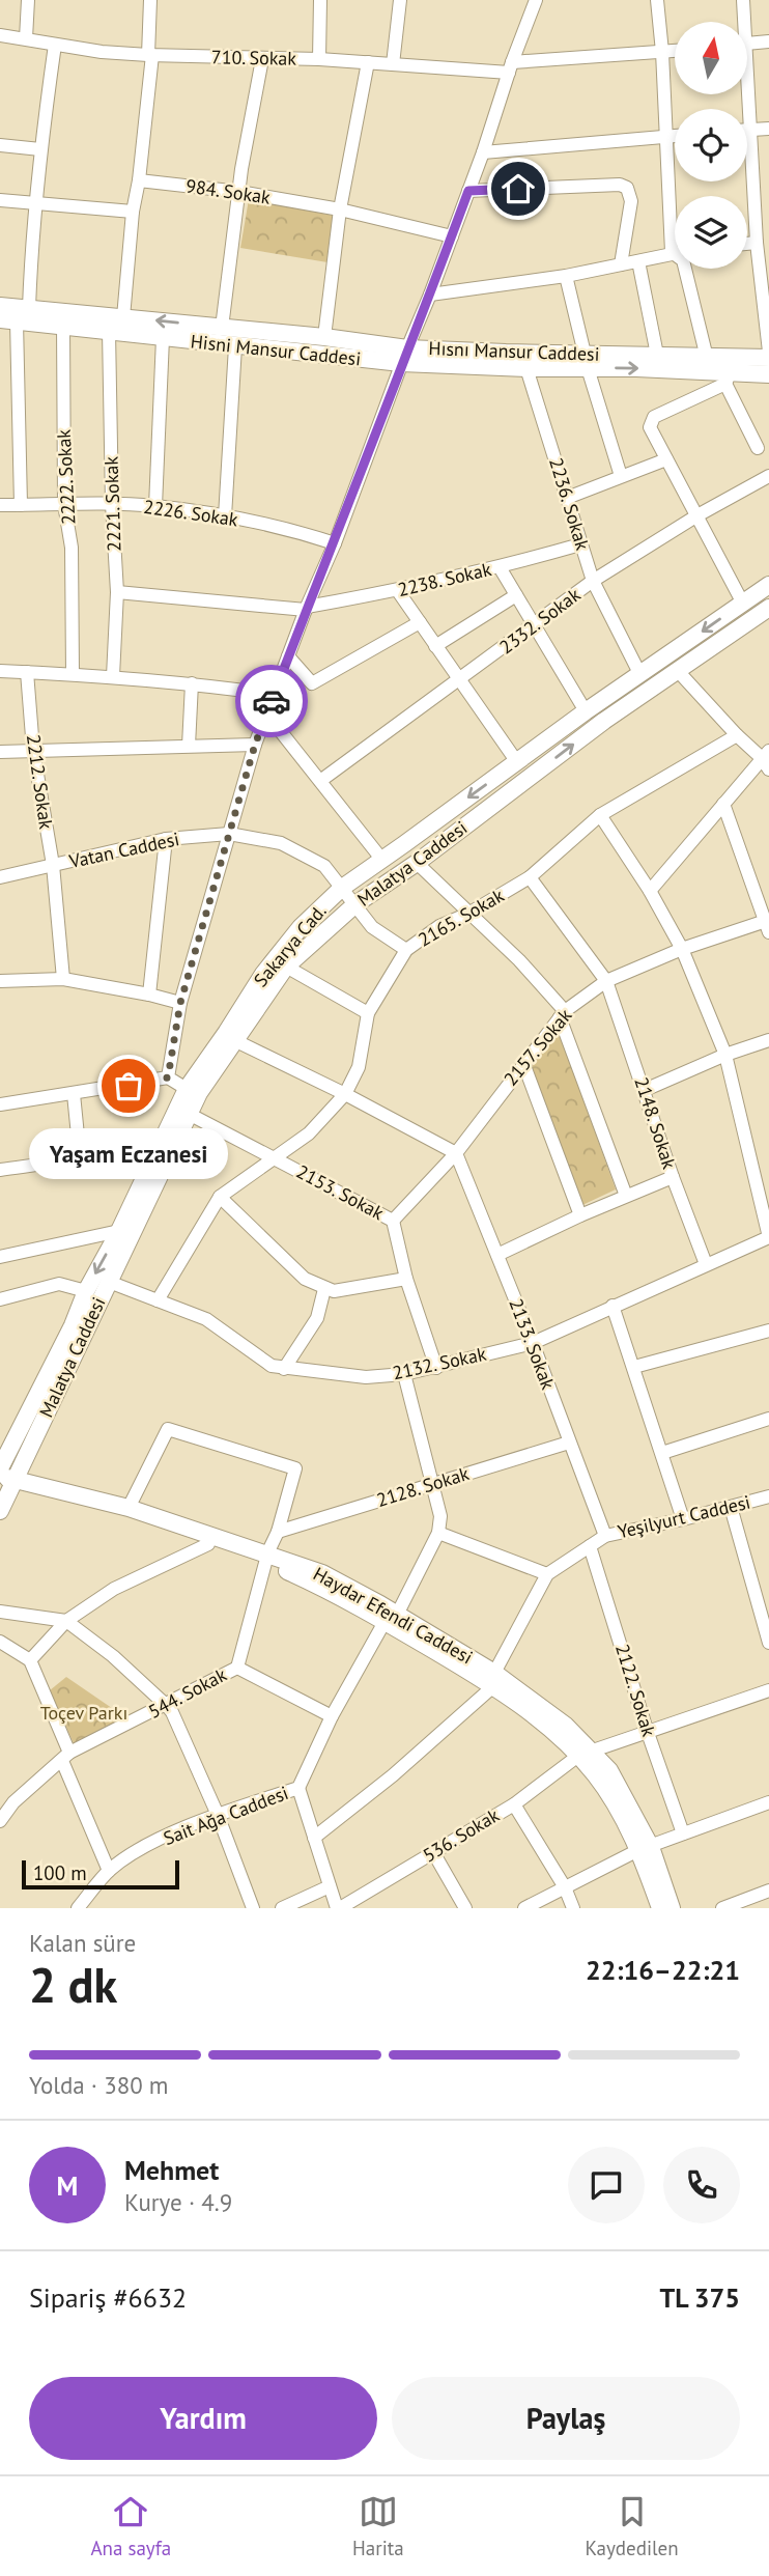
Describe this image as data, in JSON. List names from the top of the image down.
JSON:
{
  "streets": {
    "main road": [
      "Hisni Mansur Caddesi",
      "Hısnı Mansur Caddesi",
      "Malatya Caddesi",
      "Sakarya Cad.",
      "Haydar Efendi Caddesi"
    ],
    "street": [
      "710. Sokak",
      "984. Sokak",
      "2222. Sokak",
      "2221. Sokak",
      "2236. Sokak",
      "2226. Sokak",
      "2238. Sokak",
      "2332. Sokak",
      "2212. Sokak",
      "Vatan Caddesi",
      "2165. Sokak",
      "2157. Sokak",
      "2148. Sokak",
      "2153. Sokak",
      "2133. Sokak",
      "2132. Sokak",
      "2128. Sokak",
      "Yeşilyurt Caddesi",
      "2122. Sokak",
      "544. Sokak",
      "Sait Ağa Caddesi",
      "536. Sokak"
    ]
  },
  "crossings": [
    ["Hisni Mansur Caddesi", "Hısnı Mansur Caddesi"],
    ["Hisni Mansur Caddesi", "2222. Sokak"],
    ["Hisni Mansur Caddesi", "2221. Sokak"],
    ["Hisni Mansur Caddesi", "2236. Sokak"],
    ["2222. Sokak", "2226. Sokak"],
    ["2221. Sokak", "2226. Sokak"],
    ["2221. Sokak", "2238. Sokak"],
    ["2236. Sokak", "2238. Sokak"],
    ["2236. Sokak", "2332. Sokak"],
    ["2236. Sokak", "Sakarya Cad."],
    ["2212. Sokak", "Vatan Caddesi"],
    ["Vatan Caddesi", "Malatya Caddesi"],
    ["Vatan Caddesi", "2165. Sokak"],
    ["Vatan Caddesi", "Sakarya Cad."],
    ["Malatya Caddesi", "2153. Sokak"],
    ["Malatya Caddesi", "2132. Sokak"],
    ["Malatya Caddesi", "Haydar Efendi Caddesi"],
    ["2165. Sokak", "2148. Sokak"],
    ["2165. Sokak", "2153. Sokak"],
    ["2165. Sokak", "2132. Sokak"],
    ["2157. Sokak", "2148. Sokak"],
    ["2157. Sokak", "2153. Sokak"],
    ["2157. Sokak", "2133. Sokak"],
    ["2148. Sokak", "2132. Sokak"],
    ["2153. Sokak", "2132. Sokak"],
    ["2133. Sokak", "2132. Sokak"],
    ["2133. Sokak", "2128. Sokak"],
    ["2133. Sokak", "Yeşilyurt Caddesi"],
    ["Yeşilyurt Caddesi", "Haydar Efendi Caddesi"],
    ["Yeşilyurt Caddesi", "2122. Sokak"],
    ["Haydar Efendi Caddesi", "Sait Ağa Caddesi"],
    ["Haydar Efendi Caddesi", "536. Sokak"],
    ["2122. Sokak", "536. Sokak"]
  ],
  "parks": ["Toçev Parkı"],
  "places": ["Yaşam Eczanesi"],
  "scale_bar": "100 m",
  "north": "top",
  "page": {
    "bubble": "Yaşam Eczanesi",
    "scale": "100 m",
    "heading": ["2 dk", "Kalan süre", "22:16–22:21"],
    "panel": [
      "Mehmet",
      "Kurye · 4.9",
      "Sipariş #6632",
      "TL 375"
    ],
    "bar": "Yolda · 380 m",
    "round": "M",
    "buttons": ["Yardım", "Paylaş"],
    "tabs": ["Ana sayfa", "Harita", "Kaydedilen"]
  }
}
